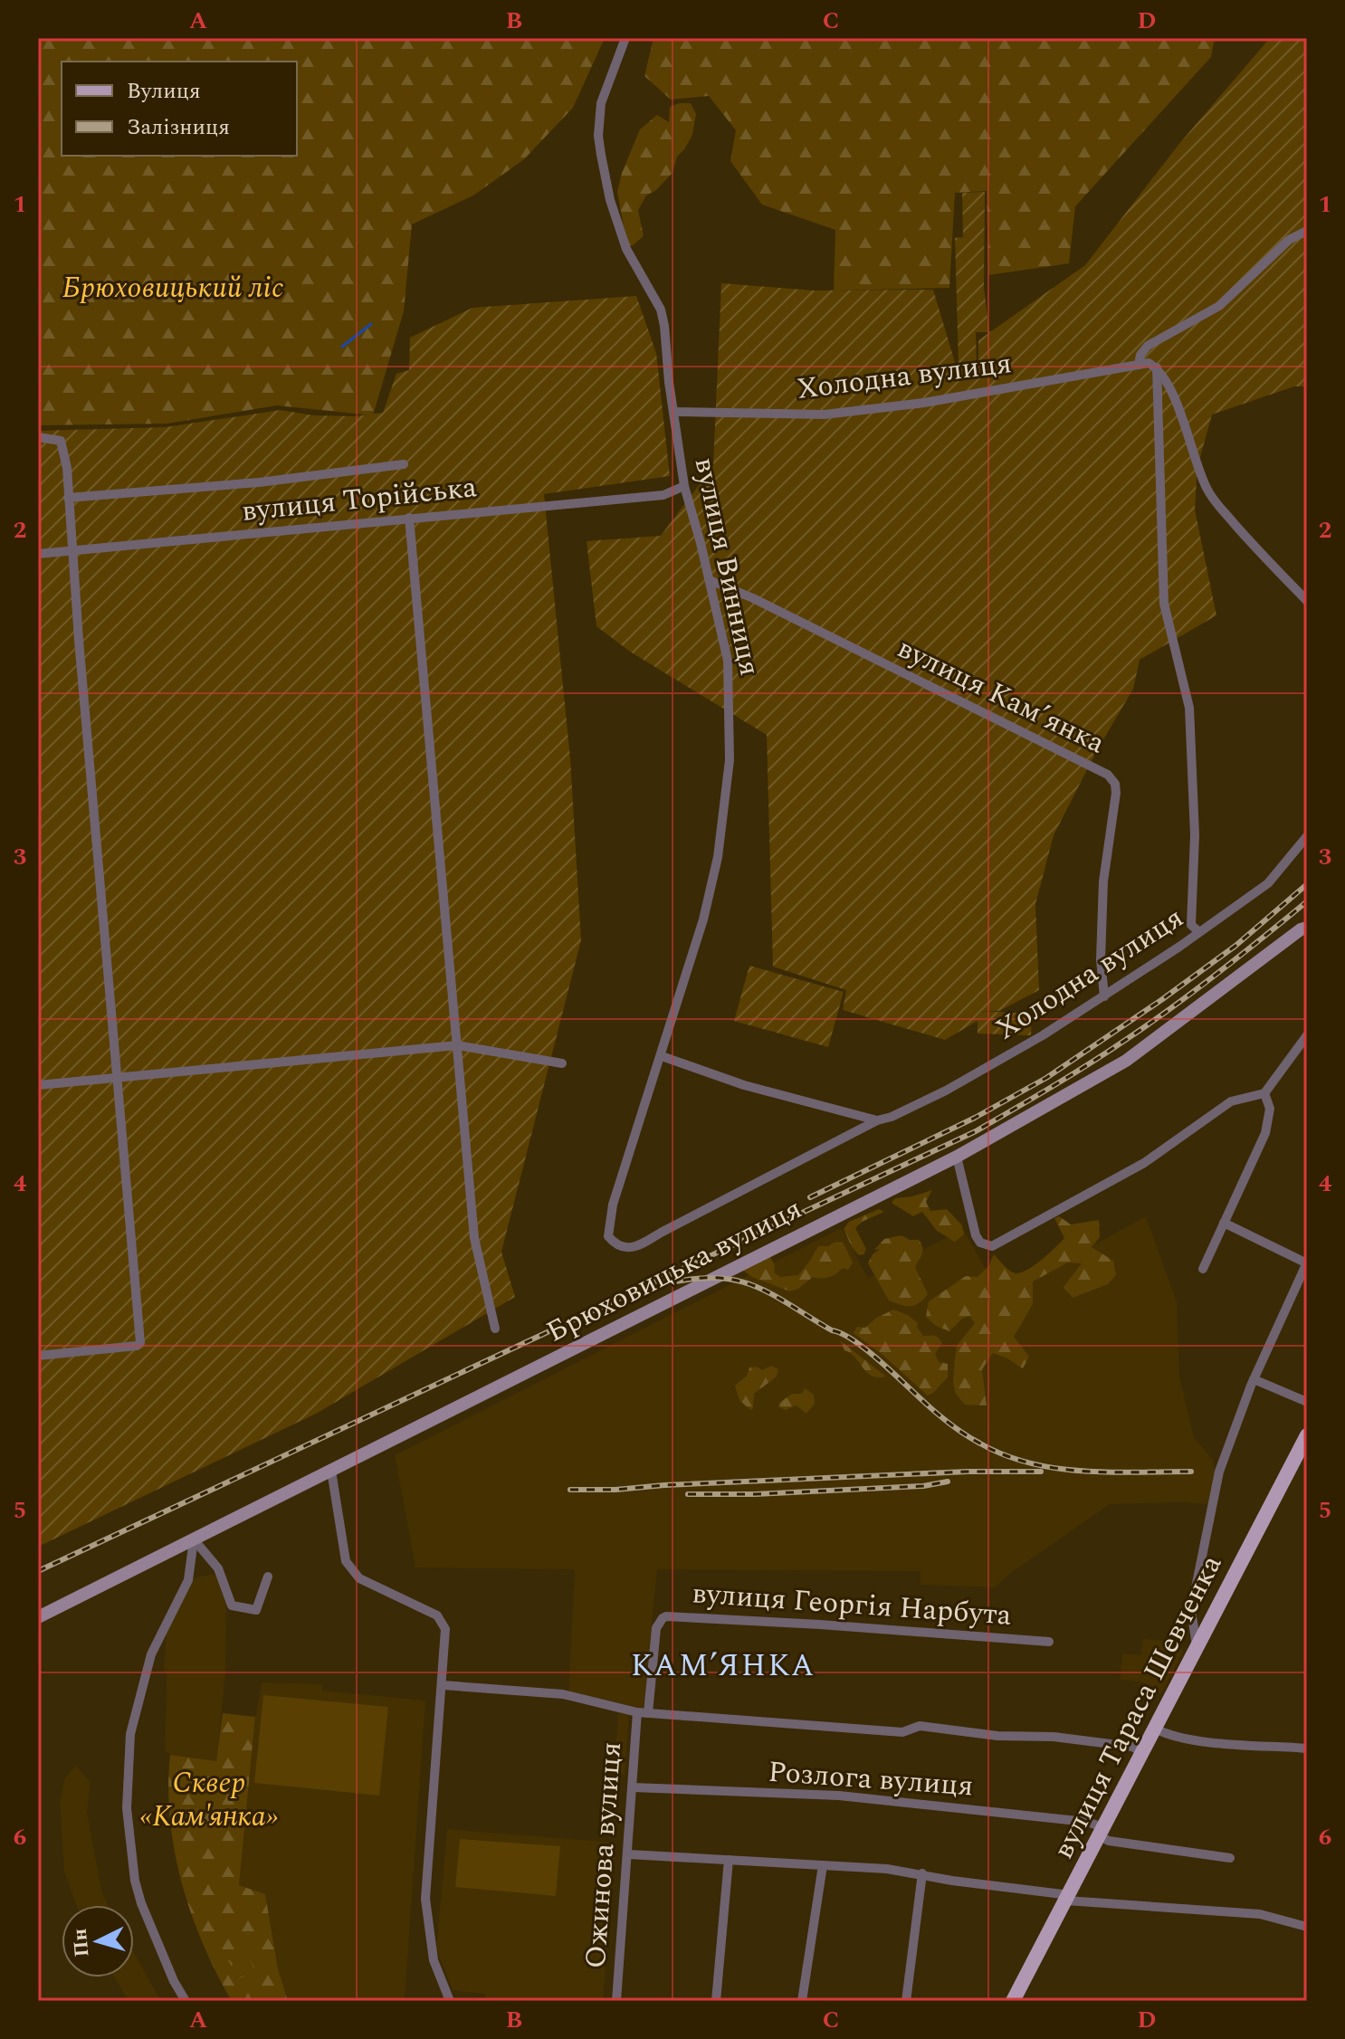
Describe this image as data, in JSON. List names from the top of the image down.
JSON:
{
  "streets": {
    "main road": ["Брюховицька вулиця", "вулиця Тараса Шевченка"],
    "street": [
      "Холодна вулиця",
      "вулиця Торійська",
      "вулиця Винниця",
      "вулиця Камʼянка",
      "вулиця Георгія Нарбута",
      "Розлога вулиця",
      "Ожинова вулиця"
    ]
  },
  "crossings": [
    ["Холодна вулиця", "вулиця Винниця"],
    ["Холодна вулиця", "вулиця Камʼянка"],
    ["вулиця Торійська", "вулиця Винниця"],
    ["вулиця Винниця", "вулиця Камʼянка"],
    ["вулиця Георгія Нарбута", "Ожинова вулиця"],
    ["вулиця Тараса Шевченка", "Розлога вулиця"],
    ["Розлога вулиця", "Ожинова вулиця"]
  ],
  "districts": ["КАМ’ЯНКА"],
  "parks": ["Брюховицький ліс", "Сквер «Кам'янка»"],
  "legend": ["Вулиця", "Залізниця"],
  "north": "left",
  "grid": {
    "columns": [
      "A",
      "B",
      "C",
      "D"
    ],
    "rows": [
      "1",
      "2",
      "3",
      "4",
      "5",
      "6"
    ]
  }
}
